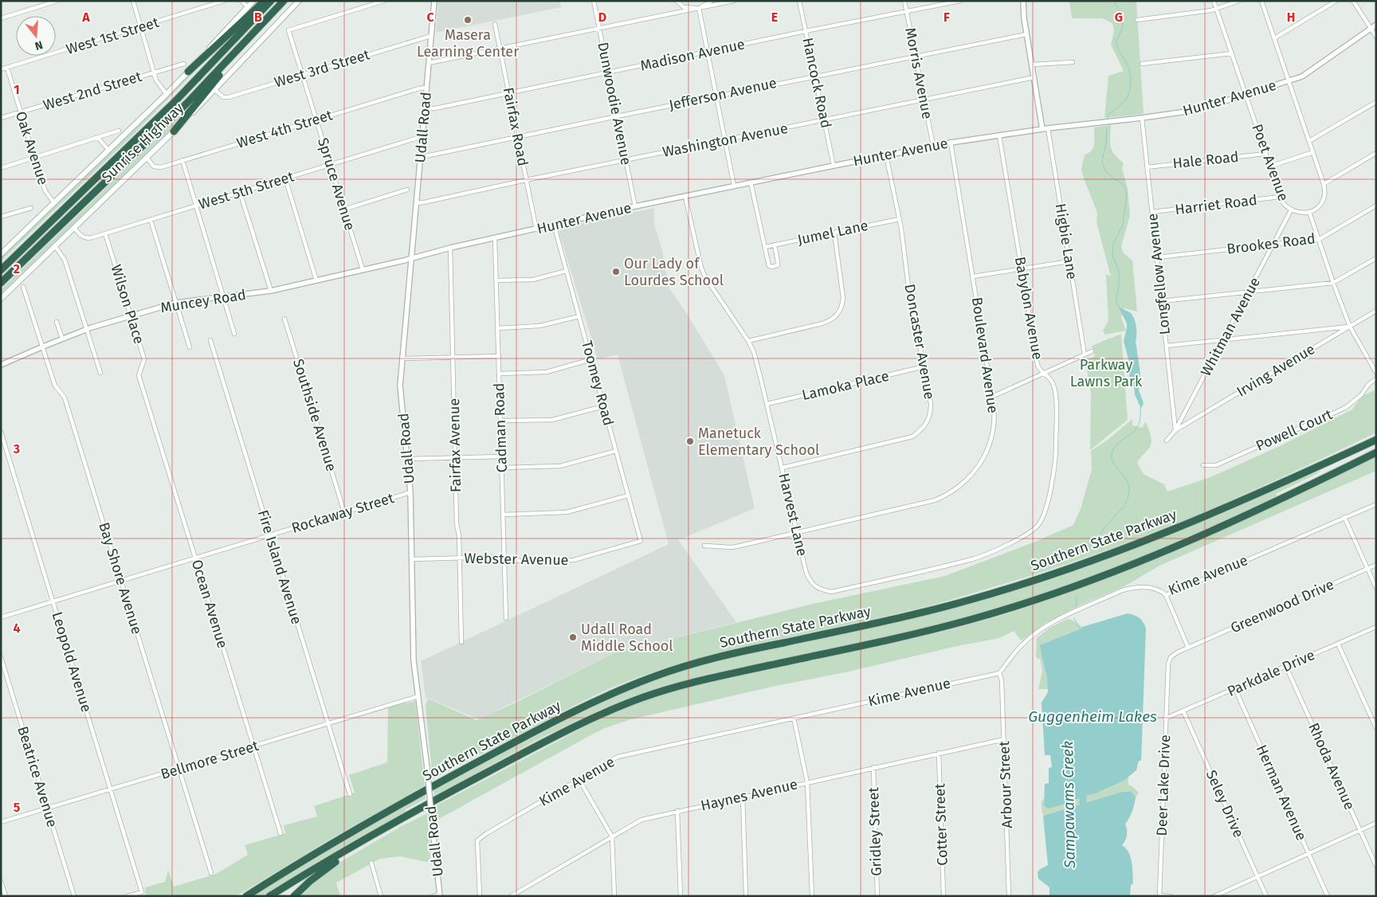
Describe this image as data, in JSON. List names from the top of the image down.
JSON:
{
  "streets": {
    "highway": ["Sunrise Highway", "Southern State Parkway"],
    "street": [
      "West 1st Street",
      "Madison Avenue",
      "West 3rd Street",
      "Morris Avenue",
      "Hancock Road",
      "West 2nd Street",
      "Jefferson Avenue",
      "Hunter Avenue",
      "Dunwoodie Avenue",
      "Fairfax Road",
      "Udall Road",
      "West 4th Street",
      "Washington Avenue",
      "Oak Avenue",
      "Hale Road",
      "Poet Avenue",
      "Spruce Avenue",
      "West 5th Street",
      "Harriet Road",
      "Jumel Lane",
      "Higbie Lane",
      "Brookes Road",
      "Longfellow Avenue",
      "Muncey Road",
      "Wilson Place",
      "Babylon Avenue",
      "Whitman Avenue",
      "Doncaster Avenue",
      "Boulevard Avenue",
      "Irving Avenue",
      "Toomey Road",
      "Lamoka Place",
      "Southside Avenue",
      "Cadman Road",
      "Powell Court",
      "Fairfax Avenue",
      "Rockaway Street",
      "Harvest Lane",
      "Webster Avenue",
      "Fire Island Avenue",
      "Kime Avenue",
      "Bay Shore Avenue",
      "Ocean Avenue",
      "Greenwood Drive",
      "Leopold Avenue",
      "Parkdale Drive",
      "Bellmore Street",
      "Rhoda Avenue",
      "Beatrice Avenue",
      "Arbour Street",
      "Deer Lake Drive",
      "Herman Avenue",
      "Haynes Avenue",
      "Seley Drive",
      "Cotter Street",
      "Gridley Street"
    ]
  },
  "crossings": [
    ["West 1st Street", "Oak Avenue"],
    ["Madison Avenue", "Morris Avenue"],
    ["Madison Avenue", "Hancock Road"],
    ["Madison Avenue", "Dunwoodie Avenue"],
    ["Madison Avenue", "Fairfax Road"],
    ["Madison Avenue", "Udall Road"],
    ["West 3rd Street", "Udall Road"],
    ["West 3rd Street", "Sunrise Highway"],
    ["West 3rd Street", "Spruce Avenue"],
    ["Morris Avenue", "Jefferson Avenue"],
    ["Morris Avenue", "Hunter Avenue"],
    ["Morris Avenue", "Washington Avenue"],
    ["Hancock Road", "Jefferson Avenue"],
    ["Hancock Road", "Hunter Avenue"],
    ["Hancock Road", "Washington Avenue"],
    ["West 2nd Street", "Oak Avenue"],
    ["Jefferson Avenue", "Dunwoodie Avenue"],
    ["Jefferson Avenue", "Fairfax Road"],
    ["Jefferson Avenue", "Udall Road"],
    ["Jefferson Avenue", "Higbie Lane"],
    ["Hunter Avenue", "Dunwoodie Avenue"],
    ["Hunter Avenue", "Fairfax Road"],
    ["Hunter Avenue", "Udall Road"],
    ["Hunter Avenue", "Poet Avenue"],
    ["Hunter Avenue", "Higbie Lane"],
    ["Hunter Avenue", "Longfellow Avenue"],
    ["Hunter Avenue", "Muncey Road"],
    ["Hunter Avenue", "Babylon Avenue"],
    ["Hunter Avenue", "Doncaster Avenue"],
    ["Hunter Avenue", "Boulevard Avenue"],
    ["Hunter Avenue", "Toomey Road"],
    ["Hunter Avenue", "Cadman Road"],
    ["Hunter Avenue", "Fairfax Avenue"],
    ["Hunter Avenue", "Harvest Lane"],
    ["Dunwoodie Avenue", "Washington Avenue"],
    ["Fairfax Road", "Washington Avenue"],
    ["Udall Road", "West 4th Street"],
    ["Udall Road", "Washington Avenue"],
    ["Udall Road", "West 5th Street"],
    ["Udall Road", "Muncey Road"],
    ["Udall Road", "Rockaway Street"],
    ["Udall Road", "Webster Avenue"],
    ["Udall Road", "Bellmore Street"],
    ["West 4th Street", "Sunrise Highway"],
    ["West 4th Street", "Spruce Avenue"],
    ["Washington Avenue", "Higbie Lane"],
    ["Sunrise Highway", "West 5th Street"],
    ["Hale Road", "Poet Avenue"],
    ["Hale Road", "Longfellow Avenue"],
    ["Poet Avenue", "Harriet Road"],
    ["Poet Avenue", "Whitman Avenue"],
    ["Spruce Avenue", "West 5th Street"],
    ["Spruce Avenue", "Muncey Road"],
    ["West 5th Street", "Wilson Place"],
    ["Harriet Road", "Longfellow Avenue"],
    ["Harriet Road", "Whitman Avenue"],
    ["Jumel Lane", "Doncaster Avenue"],
    ["Brookes Road", "Longfellow Avenue"],
    ["Brookes Road", "Whitman Avenue"],
    ["Longfellow Avenue", "Whitman Avenue"],
    ["Longfellow Avenue", "Irving Avenue"],
    ["Muncey Road", "Wilson Place"],
    ["Muncey Road", "Bay Shore Avenue"],
    ["Wilson Place", "Ocean Avenue"],
    ["Babylon Avenue", "Harvest Lane"],
    ["Whitman Avenue", "Irving Avenue"],
    ["Doncaster Avenue", "Lamoka Place"],
    ["Doncaster Avenue", "Harvest Lane"],
    ["Boulevard Avenue", "Harvest Lane"],
    ["Toomey Road", "Webster Avenue"],
    ["Lamoka Place", "Harvest Lane"],
    ["Southside Avenue", "Rockaway Street"],
    ["Cadman Road", "Webster Avenue"],
    ["Fairfax Avenue", "Webster Avenue"],
    ["Rockaway Street", "Fire Island Avenue"],
    ["Rockaway Street", "Bay Shore Avenue"],
    ["Rockaway Street", "Ocean Avenue"],
    ["Rockaway Street", "Leopold Avenue"],
    ["Fire Island Avenue", "Bellmore Street"],
    ["Kime Avenue", "Arbour Street"],
    ["Bay Shore Avenue", "Bellmore Street"],
    ["Ocean Avenue", "Bellmore Street"],
    ["Greenwood Drive", "Deer Lake Drive"],
    ["Leopold Avenue", "Bellmore Street"],
    ["Parkdale Drive", "Rhoda Avenue"],
    ["Parkdale Drive", "Deer Lake Drive"],
    ["Parkdale Drive", "Herman Avenue"],
    ["Parkdale Drive", "Seley Drive"],
    ["Bellmore Street", "Beatrice Avenue"],
    ["Arbour Street", "Haynes Avenue"],
    ["Haynes Avenue", "Cotter Street"],
    ["Haynes Avenue", "Gridley Street"]
  ],
  "water": ["Guggenheim Lakes", "Sampawams Creek"],
  "parks": ["Parkway Lawns Park"],
  "places": [
    "Masera Learning Center",
    "Our Lady of Lourdes School",
    "Manetuck Elementary School",
    "Udall Road Middle School"
  ],
  "north": "bottom",
  "grid": {
    "columns": [
      "A",
      "B",
      "C",
      "D",
      "E",
      "F",
      "G",
      "H"
    ],
    "rows": [
      "1",
      "2",
      "3",
      "4",
      "5"
    ]
  }
}
